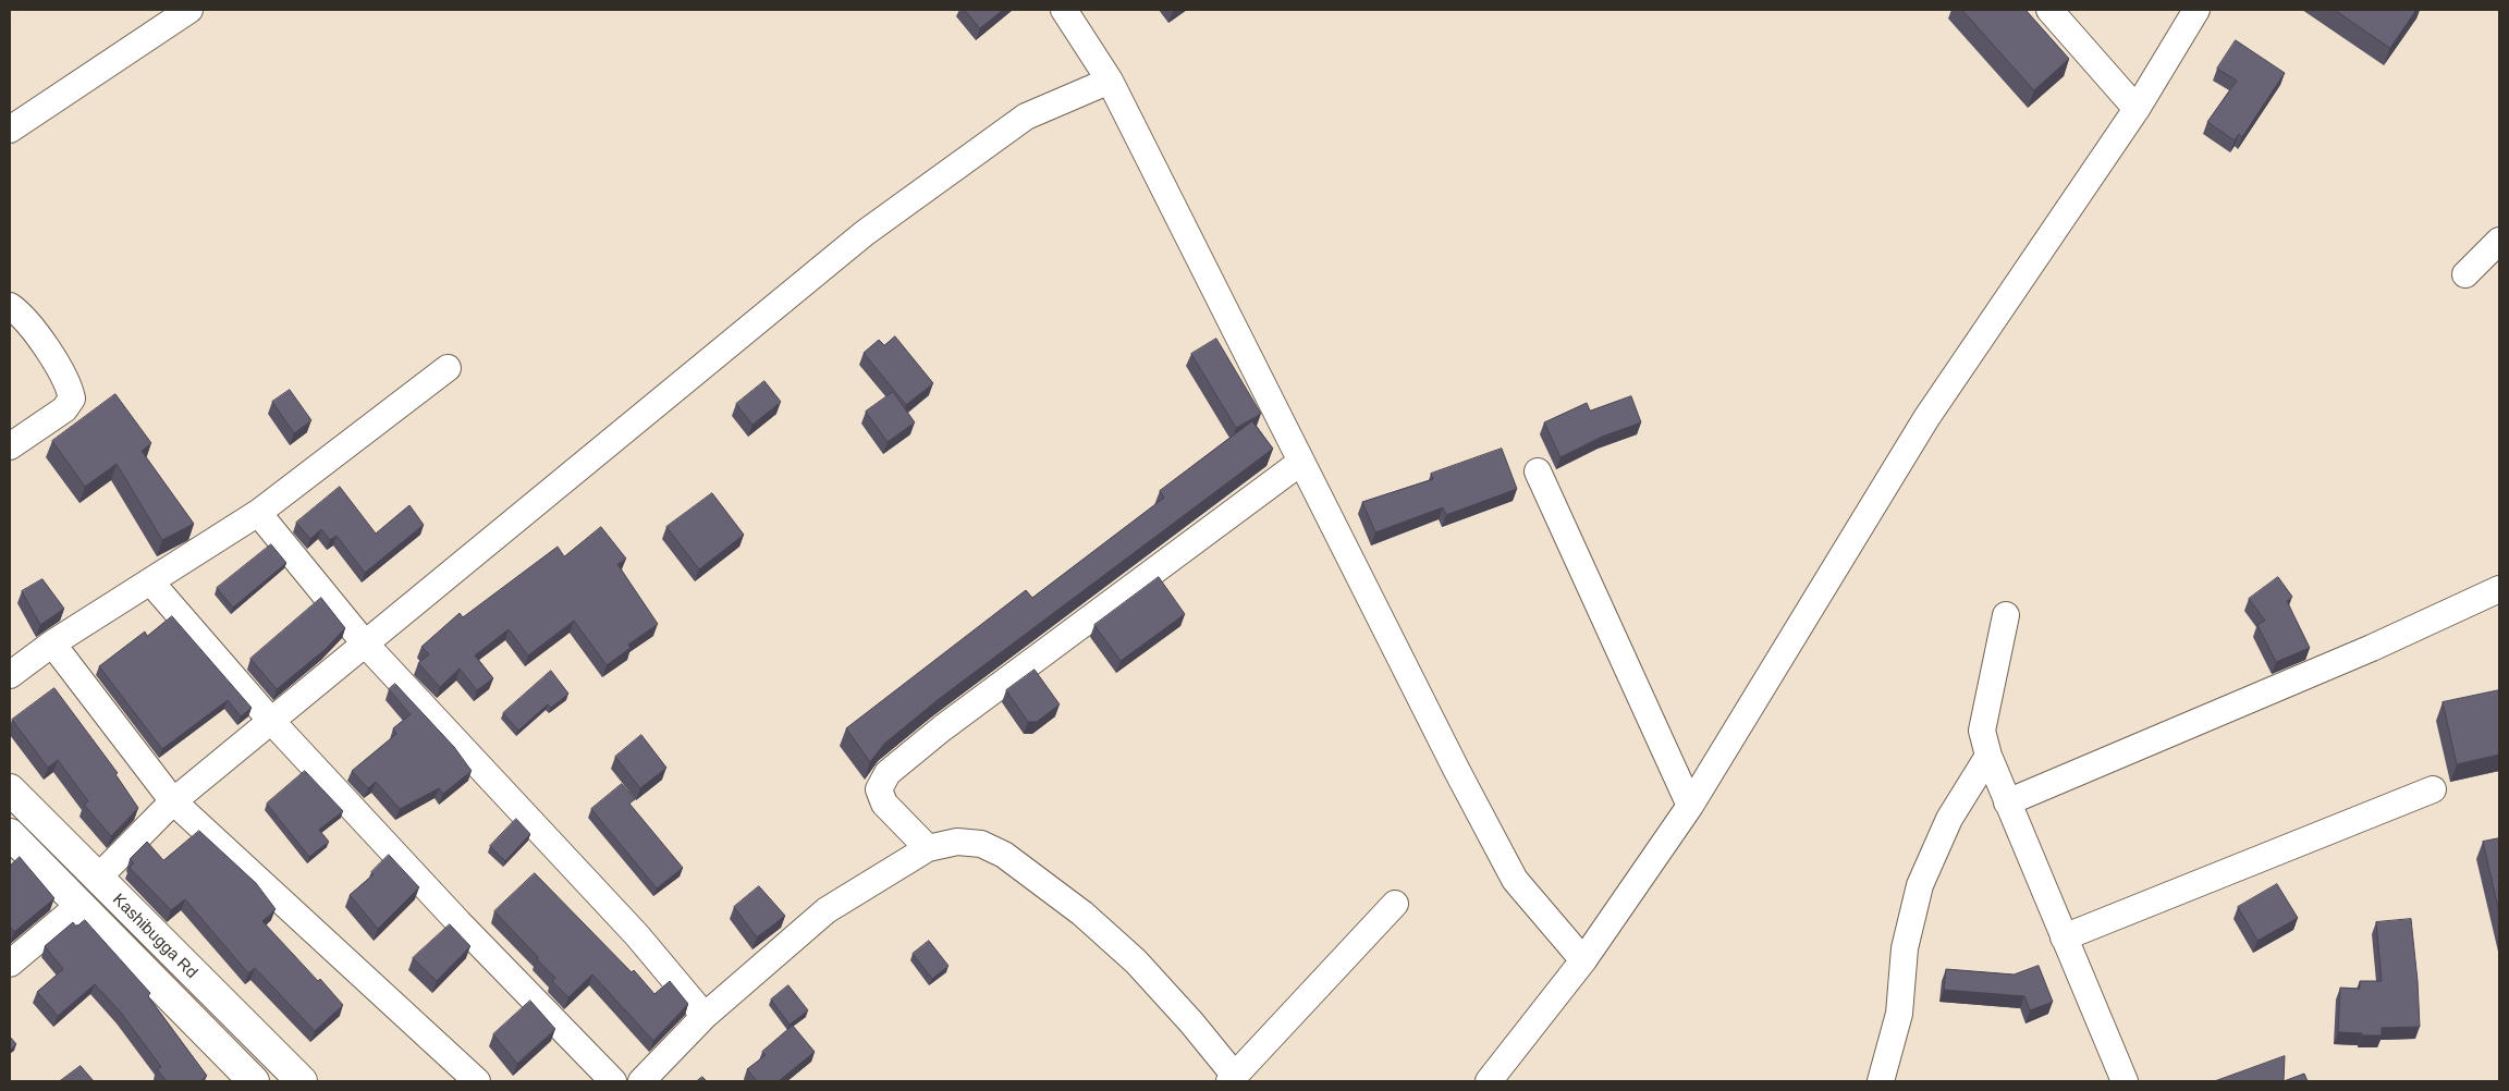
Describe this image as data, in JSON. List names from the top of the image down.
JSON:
{
  "streets": {
    "main road": ["Kashibugga Rd"]
  }
}
